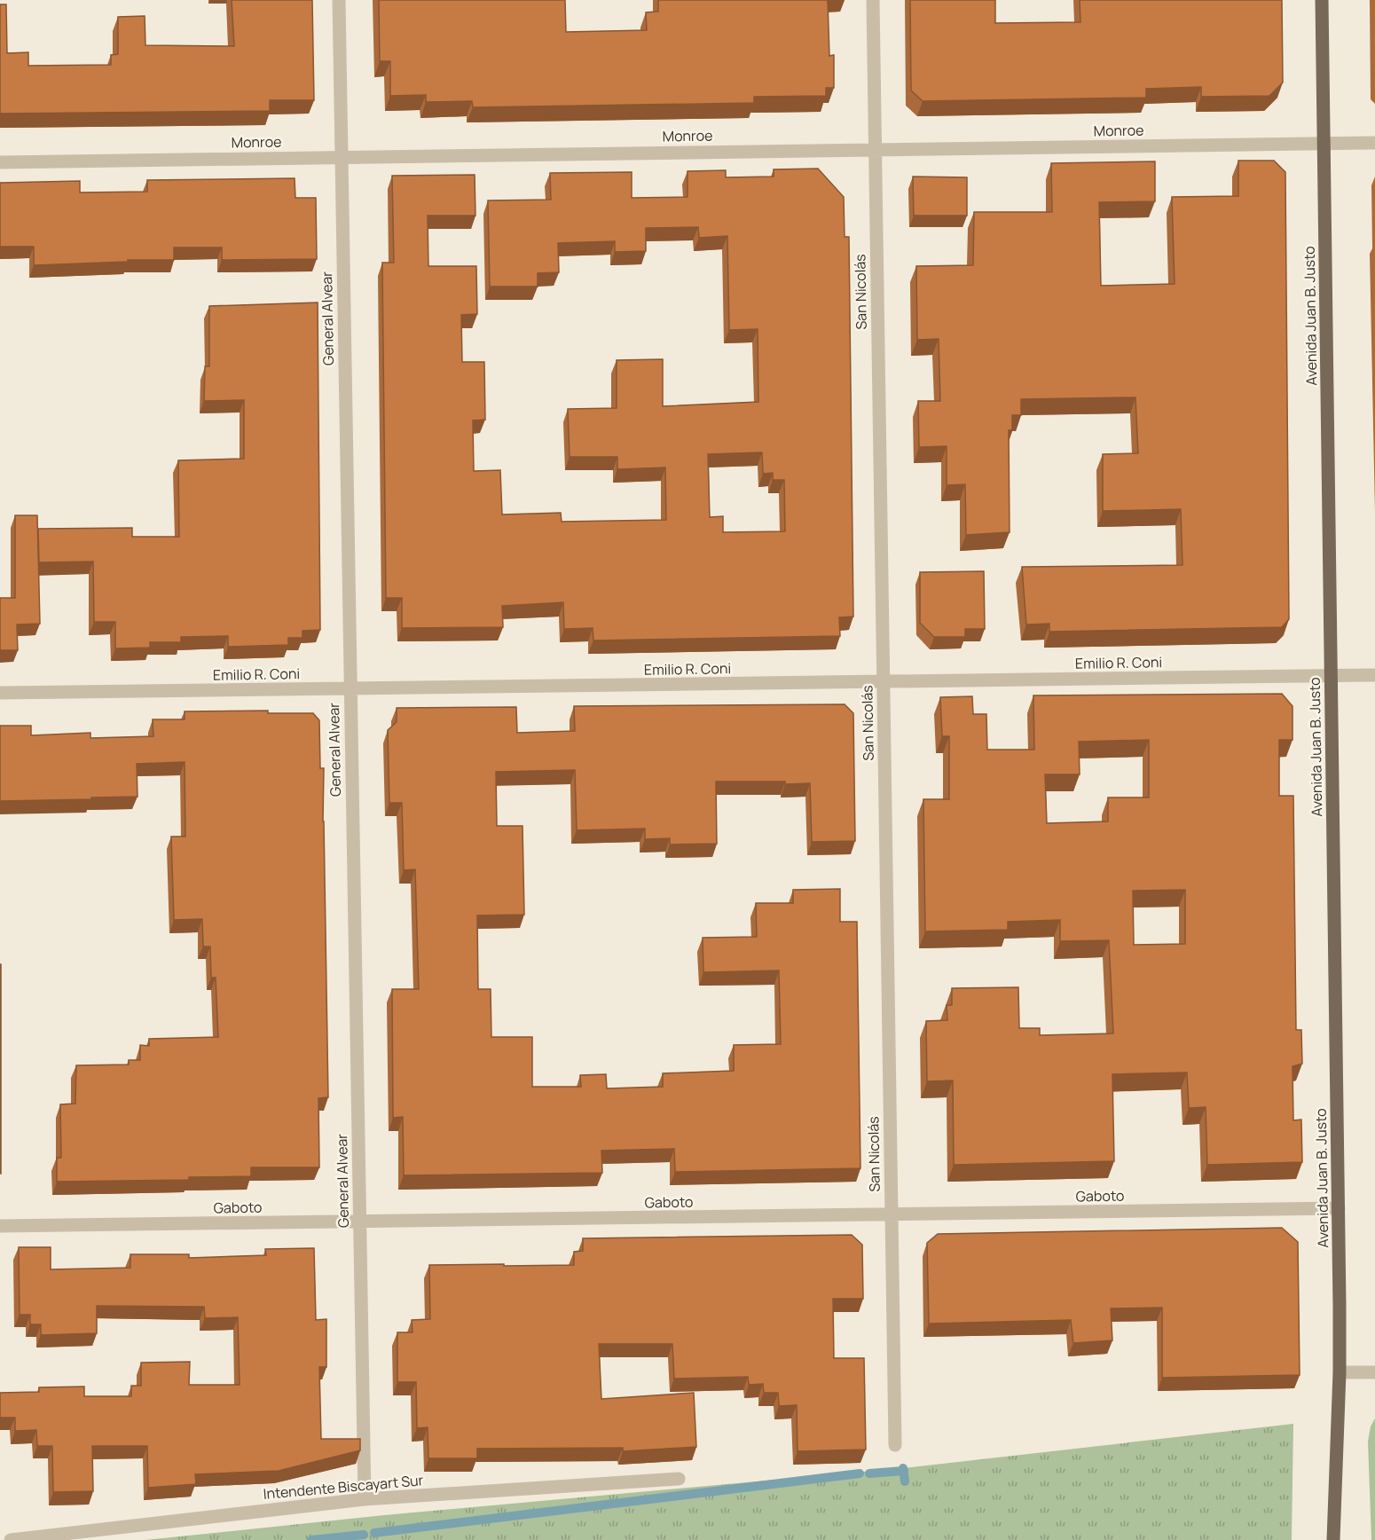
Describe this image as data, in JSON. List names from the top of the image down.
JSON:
{
  "streets": {
    "main road": ["Avenida Juan B. Justo"],
    "street": [
      "Monroe",
      "San Nicolás",
      "General Alvear",
      "Emilio R. Coni",
      "Gaboto",
      "Intendente Biscayart Sur"
    ]
  },
  "crossings": [
    ["Monroe", "San Nicolás"],
    ["Monroe", "Avenida Juan B. Justo"],
    ["Monroe", "General Alvear"],
    ["San Nicolás", "Emilio R. Coni"],
    ["San Nicolás", "Gaboto"],
    ["Avenida Juan B. Justo", "Emilio R. Coni"],
    ["Avenida Juan B. Justo", "Gaboto"],
    ["General Alvear", "Emilio R. Coni"],
    ["General Alvear", "Gaboto"],
    ["General Alvear", "Intendente Biscayart Sur"]
  ]
}
